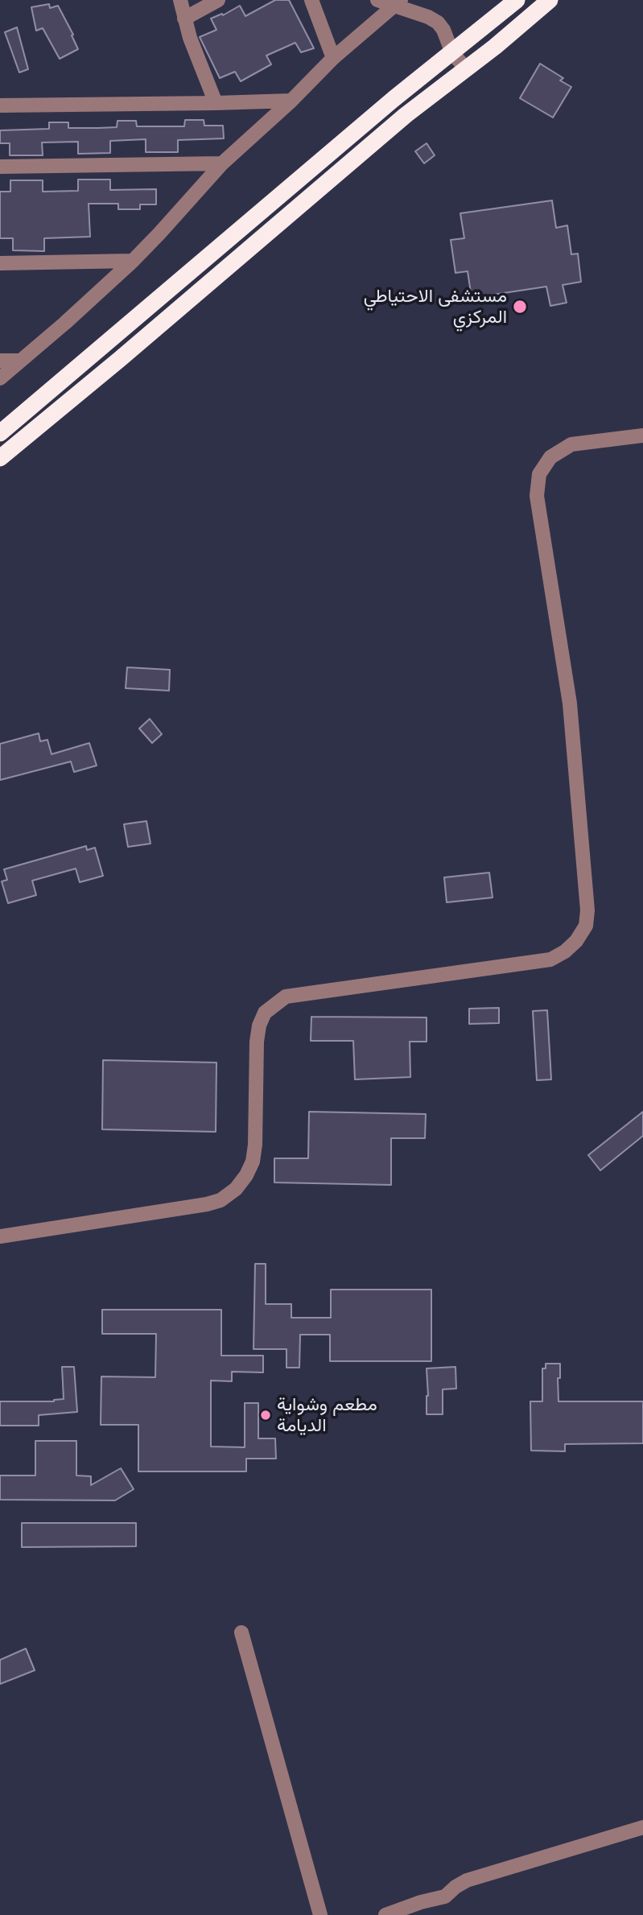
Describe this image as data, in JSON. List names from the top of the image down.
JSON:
{
  "places": ["مستشفى الاحتياطي المركزي", "مطعم وشواية الديامة"]
}
